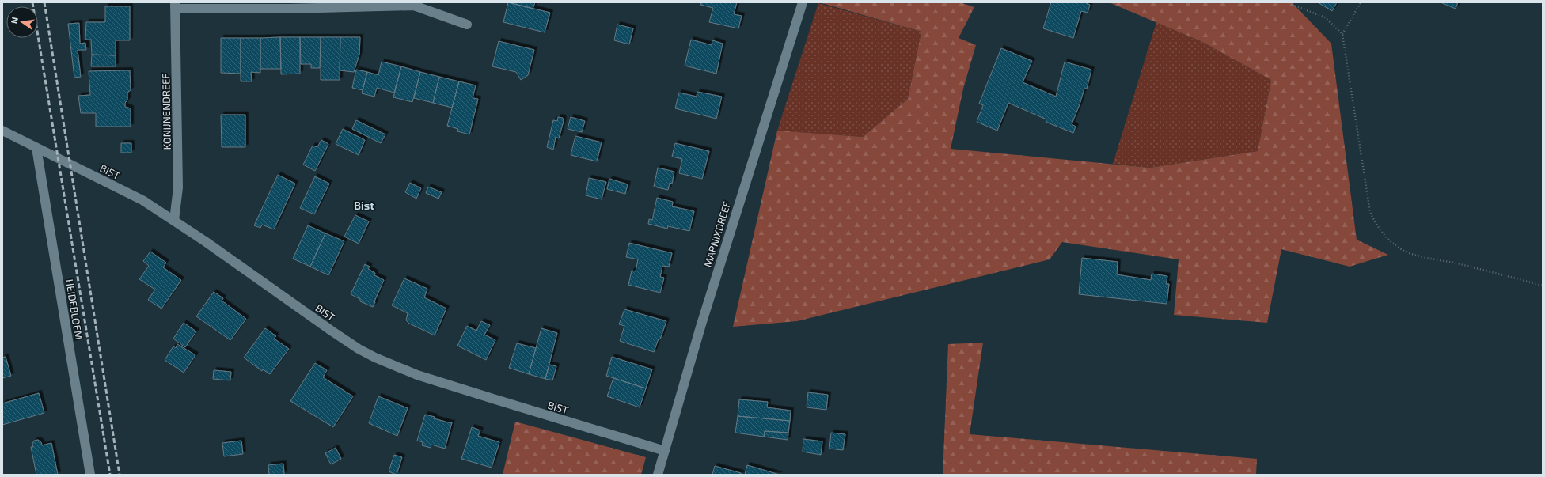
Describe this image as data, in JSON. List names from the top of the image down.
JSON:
{
  "streets": {
    "street": [
      "KONIJNENDREEF",
      "BIST",
      "MARNIXDREEF",
      "HEIDEBLOEM"
    ]
  },
  "crossings": [
    ["KONIJNENDREEF", "BIST"],
    ["BIST", "MARNIXDREEF"],
    ["BIST", "HEIDEBLOEM"]
  ],
  "districts": ["Bist"],
  "north": "left"
}
